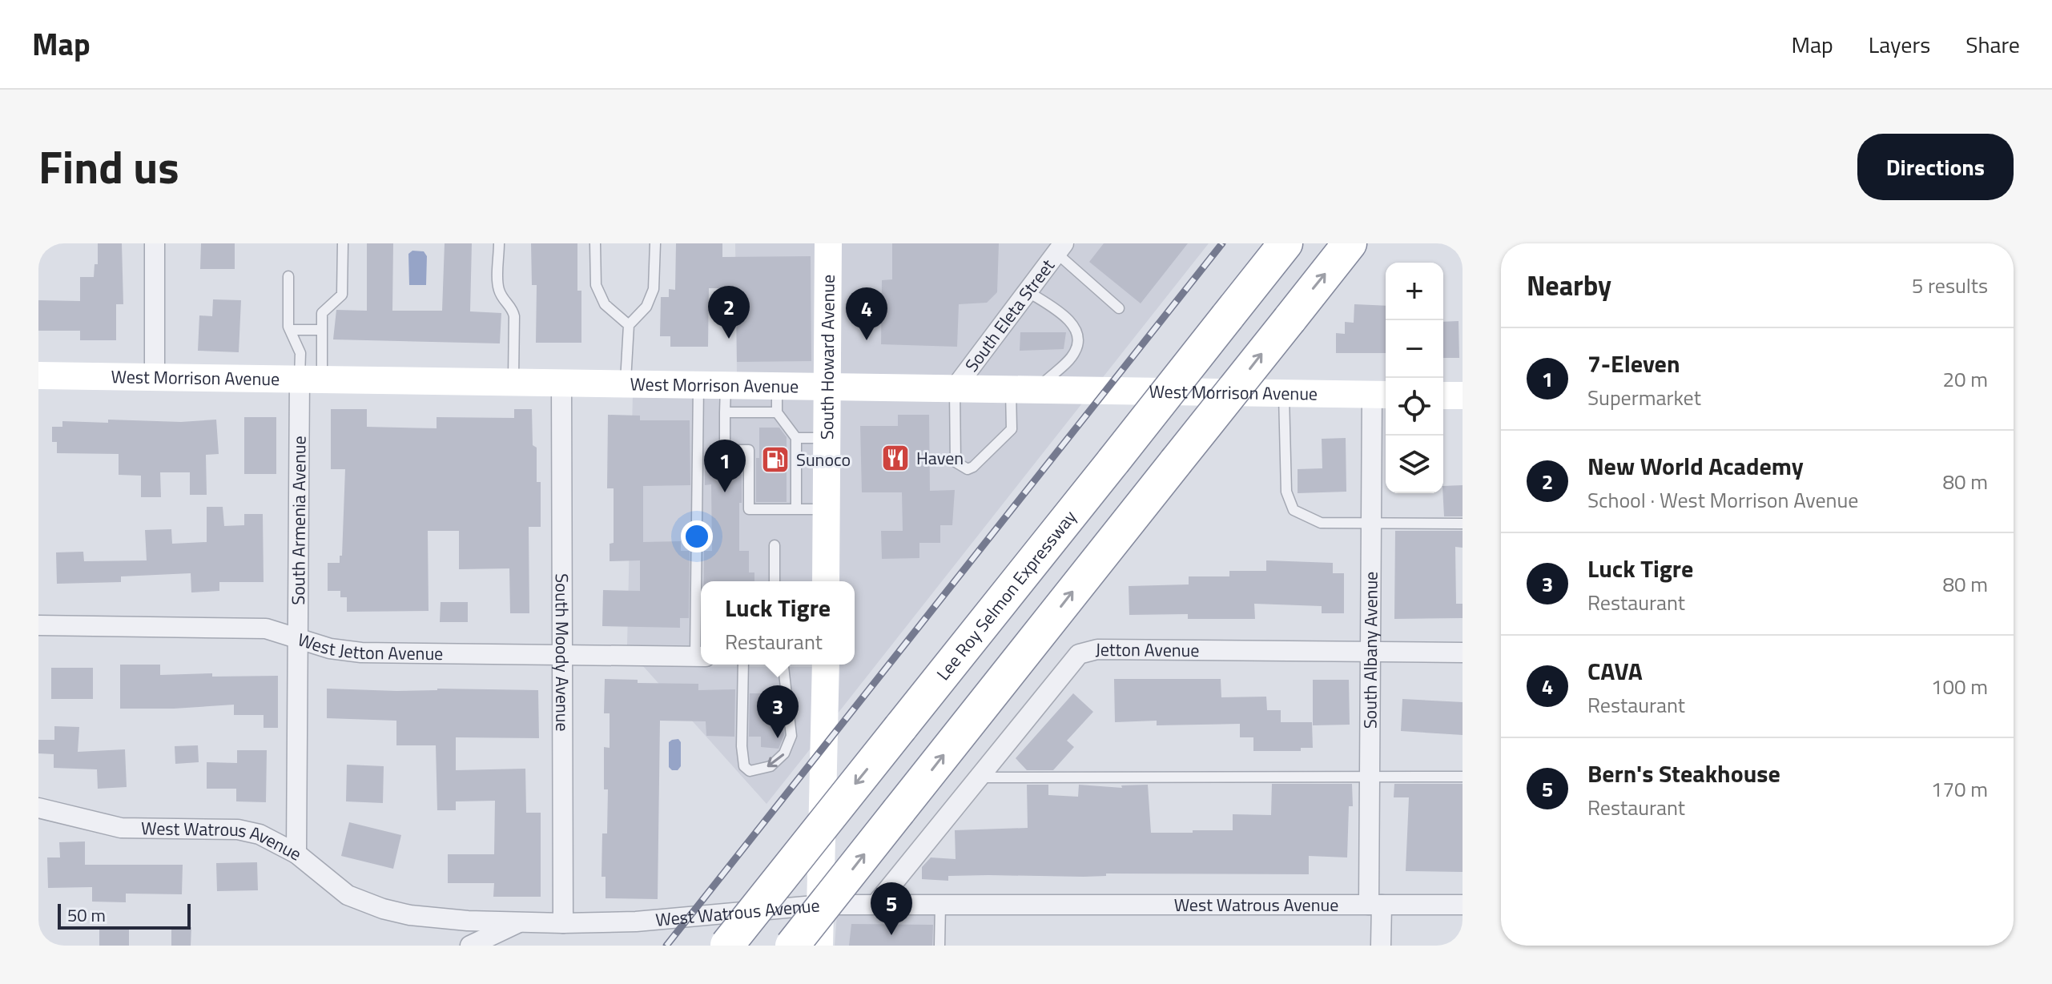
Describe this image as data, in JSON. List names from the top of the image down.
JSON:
{
  "streets": {
    "highway": ["Lee Roy Selmon Expressway"],
    "street": [
      "South Eleta Street",
      "South Howard Avenue",
      "West Morrison Avenue",
      "South Armenia Avenue",
      "West Jetton Avenue",
      "South Albany Avenue",
      "Jetton Avenue",
      "South Moody Avenue",
      "West Watrous Avenue"
    ]
  },
  "crossings": [
    ["South Eleta Street", "West Morrison Avenue"],
    ["South Howard Avenue", "West Morrison Avenue"],
    ["West Morrison Avenue", "South Armenia Avenue"],
    ["West Morrison Avenue", "South Albany Avenue"],
    ["West Morrison Avenue", "South Moody Avenue"],
    ["South Armenia Avenue", "West Jetton Avenue"],
    ["South Armenia Avenue", "West Watrous Avenue"],
    ["West Jetton Avenue", "South Moody Avenue"],
    ["South Albany Avenue", "Jetton Avenue"],
    ["South Albany Avenue", "West Watrous Avenue"],
    ["Jetton Avenue", "West Watrous Avenue"],
    ["South Moody Avenue", "West Watrous Avenue"]
  ],
  "places": {
    "restaurant": ["Haven"],
    "fuel station": ["Sunoco"]
  },
  "scale_bar": "50 m",
  "page": {
    "header": "Map",
    "nav": ["Map", "Layers", "Share"],
    "title": "Find us",
    "buttons": "Directions",
    "heading": ["Nearby", "5 results"],
    "map_buttons": ["+", "−"],
    "pins": [
      "2",
      "4",
      "1",
      "3",
      "5"
    ],
    "list": [
      {
        "mark": "1",
        "name": "7-Eleven",
        "note": "Supermarket",
        "value": "20 m"
      },
      {
        "mark": "2",
        "name": "New World Academy",
        "note": "School · West Morrison Avenue",
        "value": "80 m"
      },
      {
        "mark": "3",
        "name": "Luck Tigre",
        "note": "Restaurant",
        "value": "80 m"
      },
      {
        "mark": "4",
        "name": "CAVA",
        "note": "Restaurant",
        "value": "100 m"
      },
      {
        "mark": "5",
        "name": "Bern's Steakhouse",
        "note": "Restaurant",
        "value": "170 m"
      }
    ],
    "popup": ["Luck Tigre", "Restaurant"],
    "scale": "50 m"
  }
}
